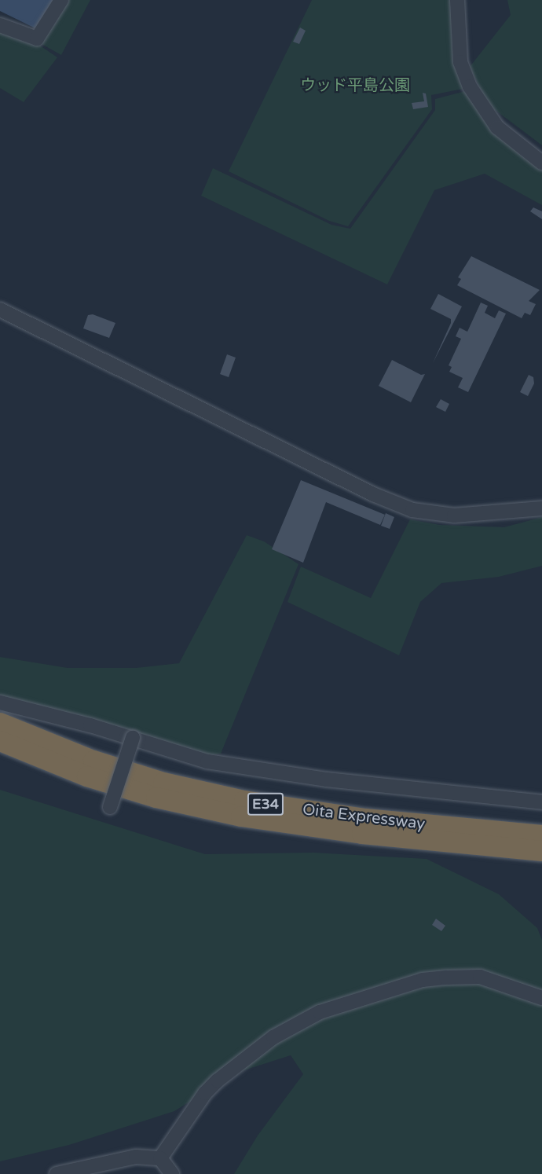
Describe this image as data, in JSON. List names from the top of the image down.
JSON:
{
  "streets": {
    "highway": ["E34", "Oita Expressway"]
  },
  "parks": ["ウッド平島公園"]
}
